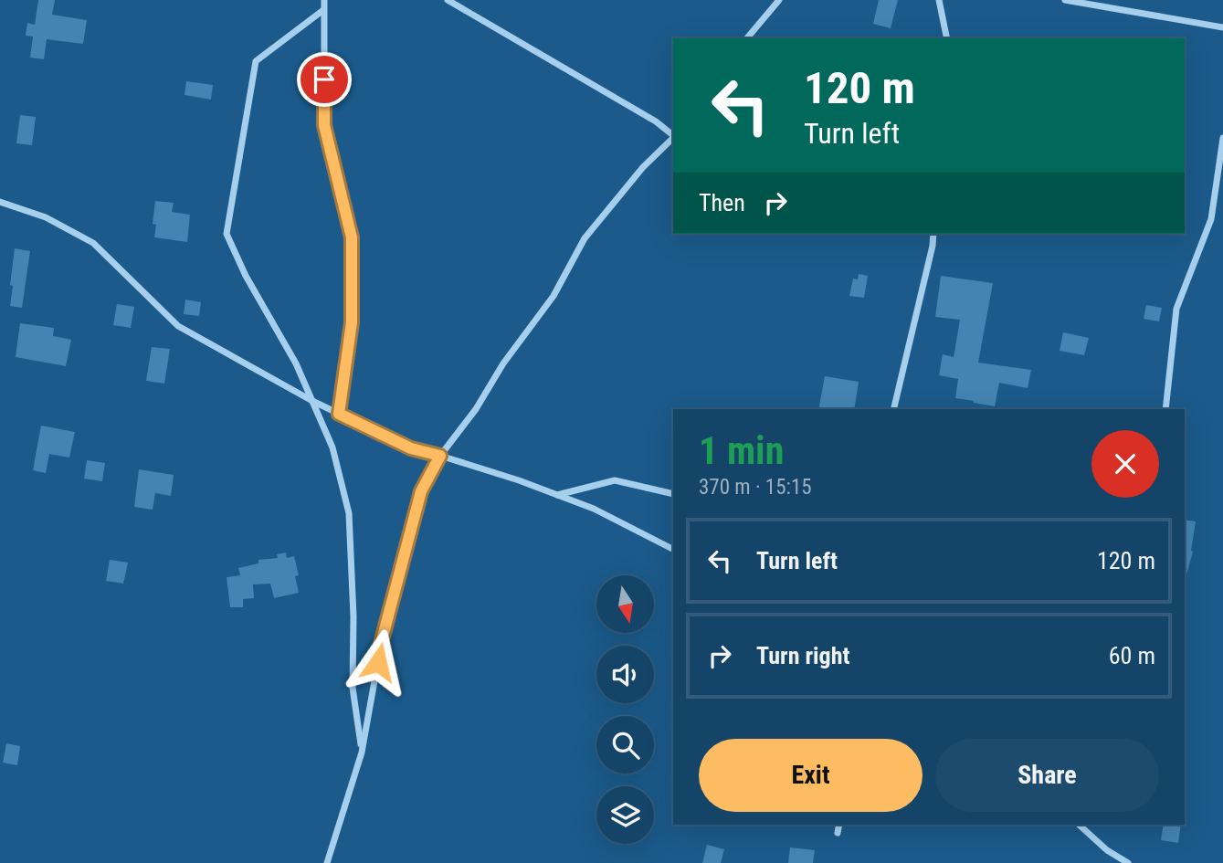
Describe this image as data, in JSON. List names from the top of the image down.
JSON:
{
  "north": "bottom",
  "page": {
    "turn": ["120 m", "Turn left"],
    "then": "Then",
    "heading": ["1 min", "370 m · 15:15"],
    "list": [
      {
        "name": "Turn left",
        "value": "120 m"
      },
      {
        "name": "Turn right",
        "value": "60 m"
      }
    ],
    "buttons": ["Exit", "Share"]
  }
}
